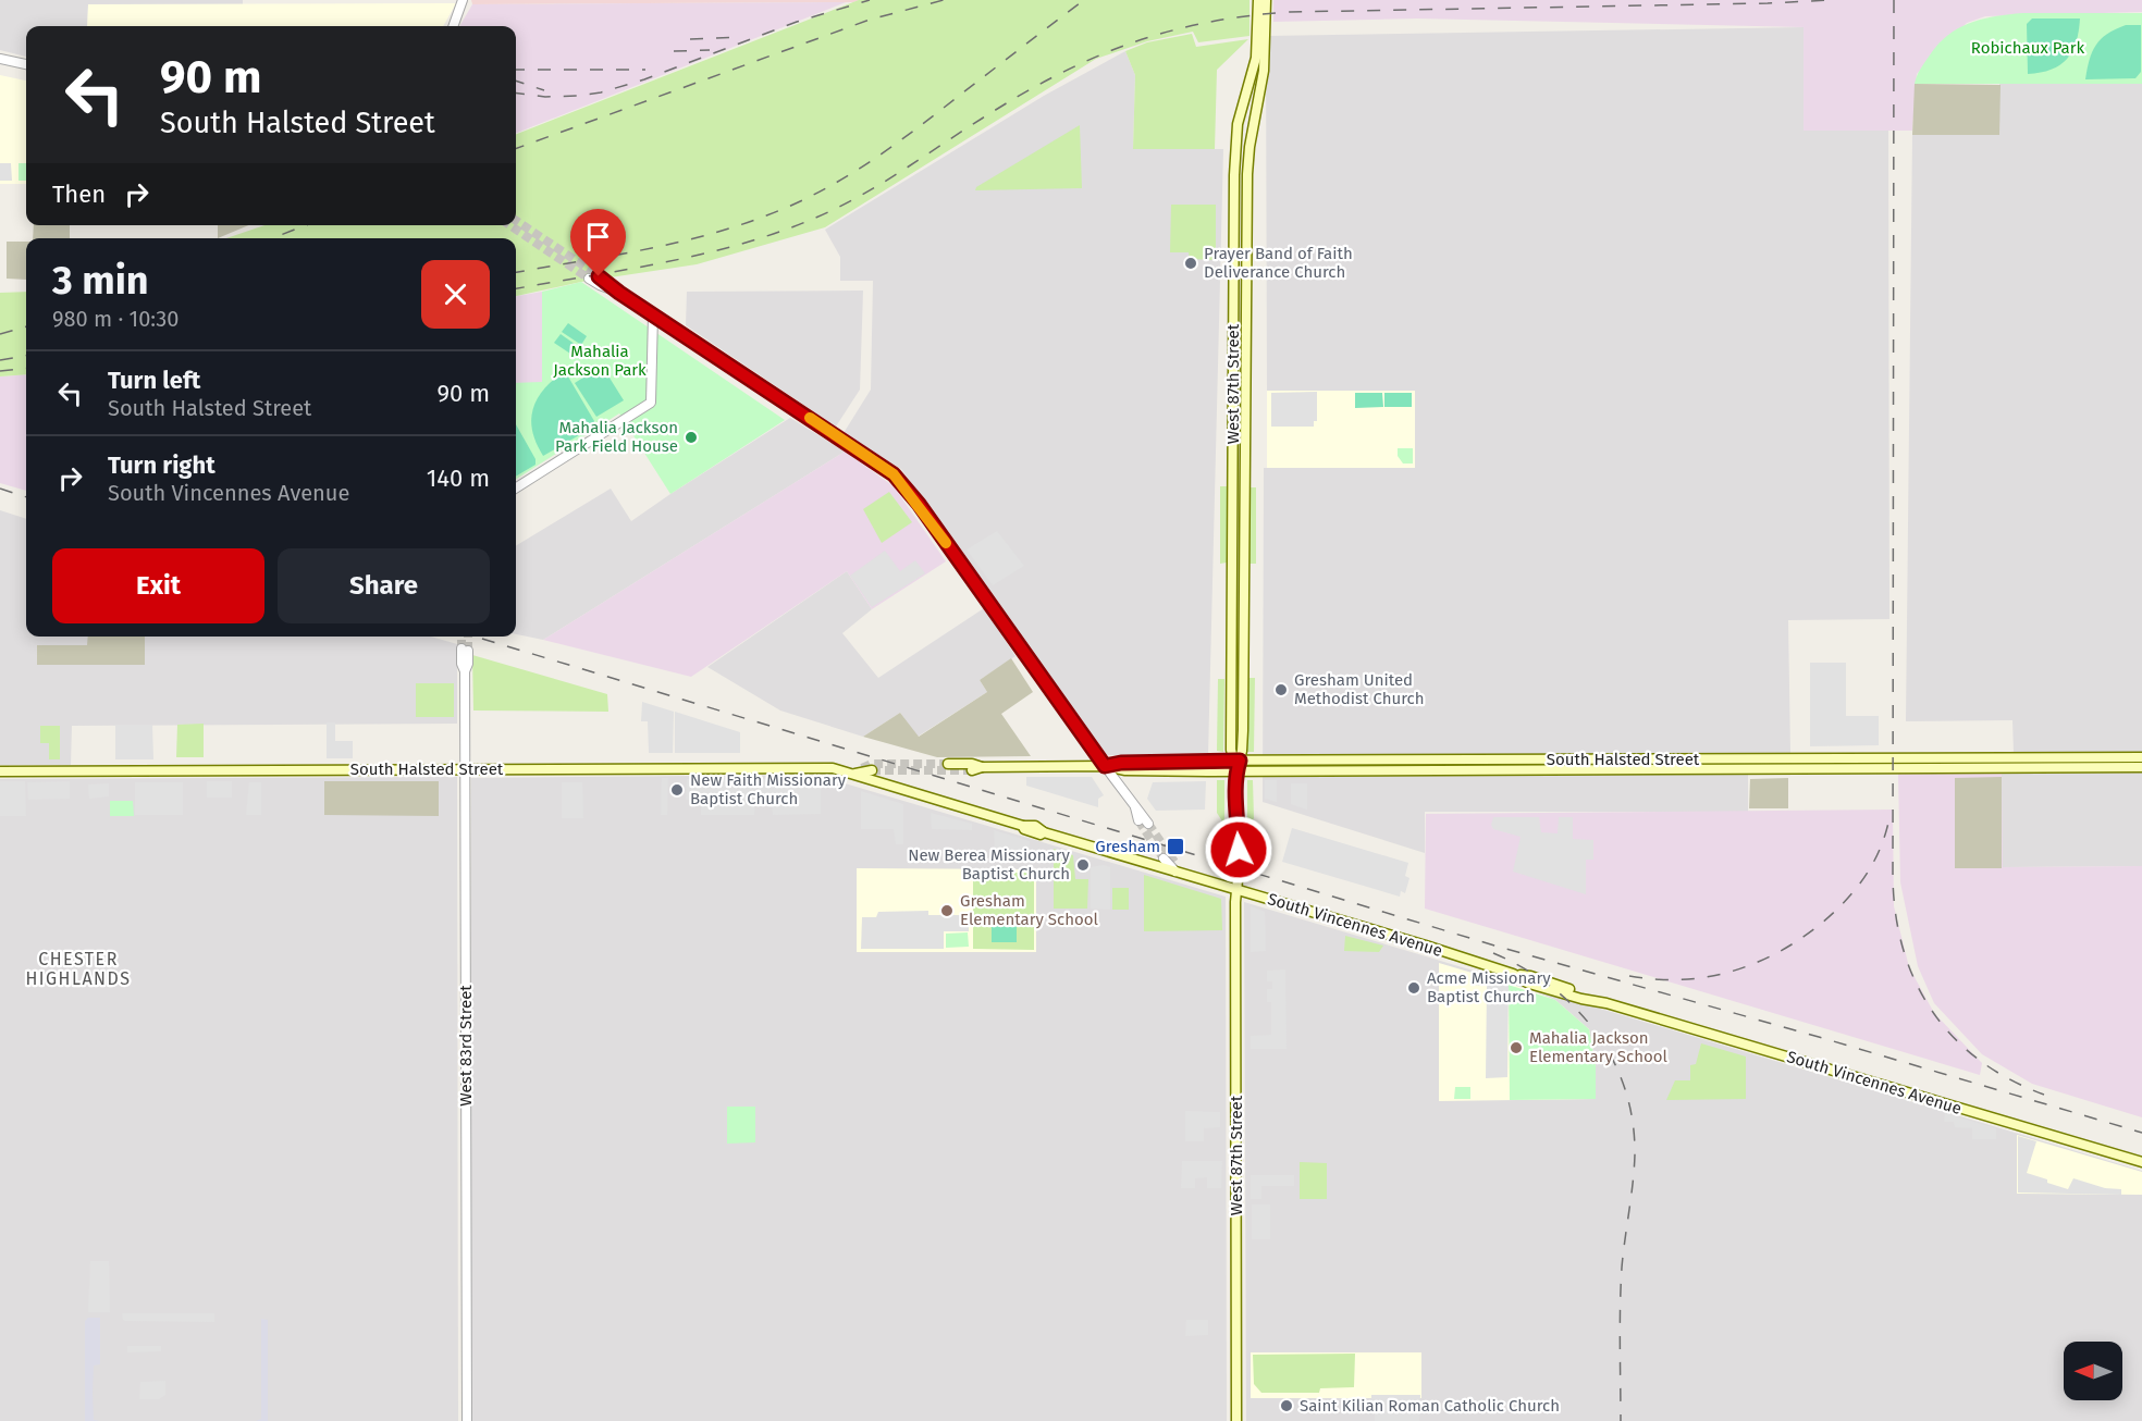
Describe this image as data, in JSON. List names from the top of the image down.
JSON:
{
  "streets": {
    "main road": ["West 87th Street", "South Halsted Street", "South Vincennes Avenue"],
    "street": ["West 83rd Street"]
  },
  "crossings": [
    ["West 87th Street", "South Halsted Street"],
    ["West 87th Street", "South Vincennes Avenue"],
    ["South Halsted Street", "South Vincennes Avenue"],
    ["South Halsted Street", "West 83rd Street"]
  ],
  "districts": ["CHESTER HIGHLANDS"],
  "parks": ["Robichaux Park", "Mahalia Jackson Park"],
  "places": {
    "other": [
      "Prayer Band of Faith Deliverance Church",
      "Mahalia Jackson Park Field House",
      "Gresham United Methodist Church",
      "New Faith Missionary Baptist Church",
      "New Berea Missionary Baptist Church",
      "Gresham Elementary School",
      "Acme Missionary Baptist Church",
      "Mahalia Jackson Elementary School",
      "Saint Kilian Roman Catholic Church"
    ],
    "transit": ["Gresham"]
  },
  "north": "left",
  "page": {
    "turn": ["90 m", "South Halsted Street"],
    "then": "Then",
    "heading": ["3 min", "980 m · 10:30"],
    "list": [
      {
        "name": "Turn left",
        "note": "South Halsted Street",
        "value": "90 m"
      },
      {
        "name": "Turn right",
        "note": "South Vincennes Avenue",
        "value": "140 m"
      }
    ],
    "buttons": ["Exit", "Share"]
  }
}
